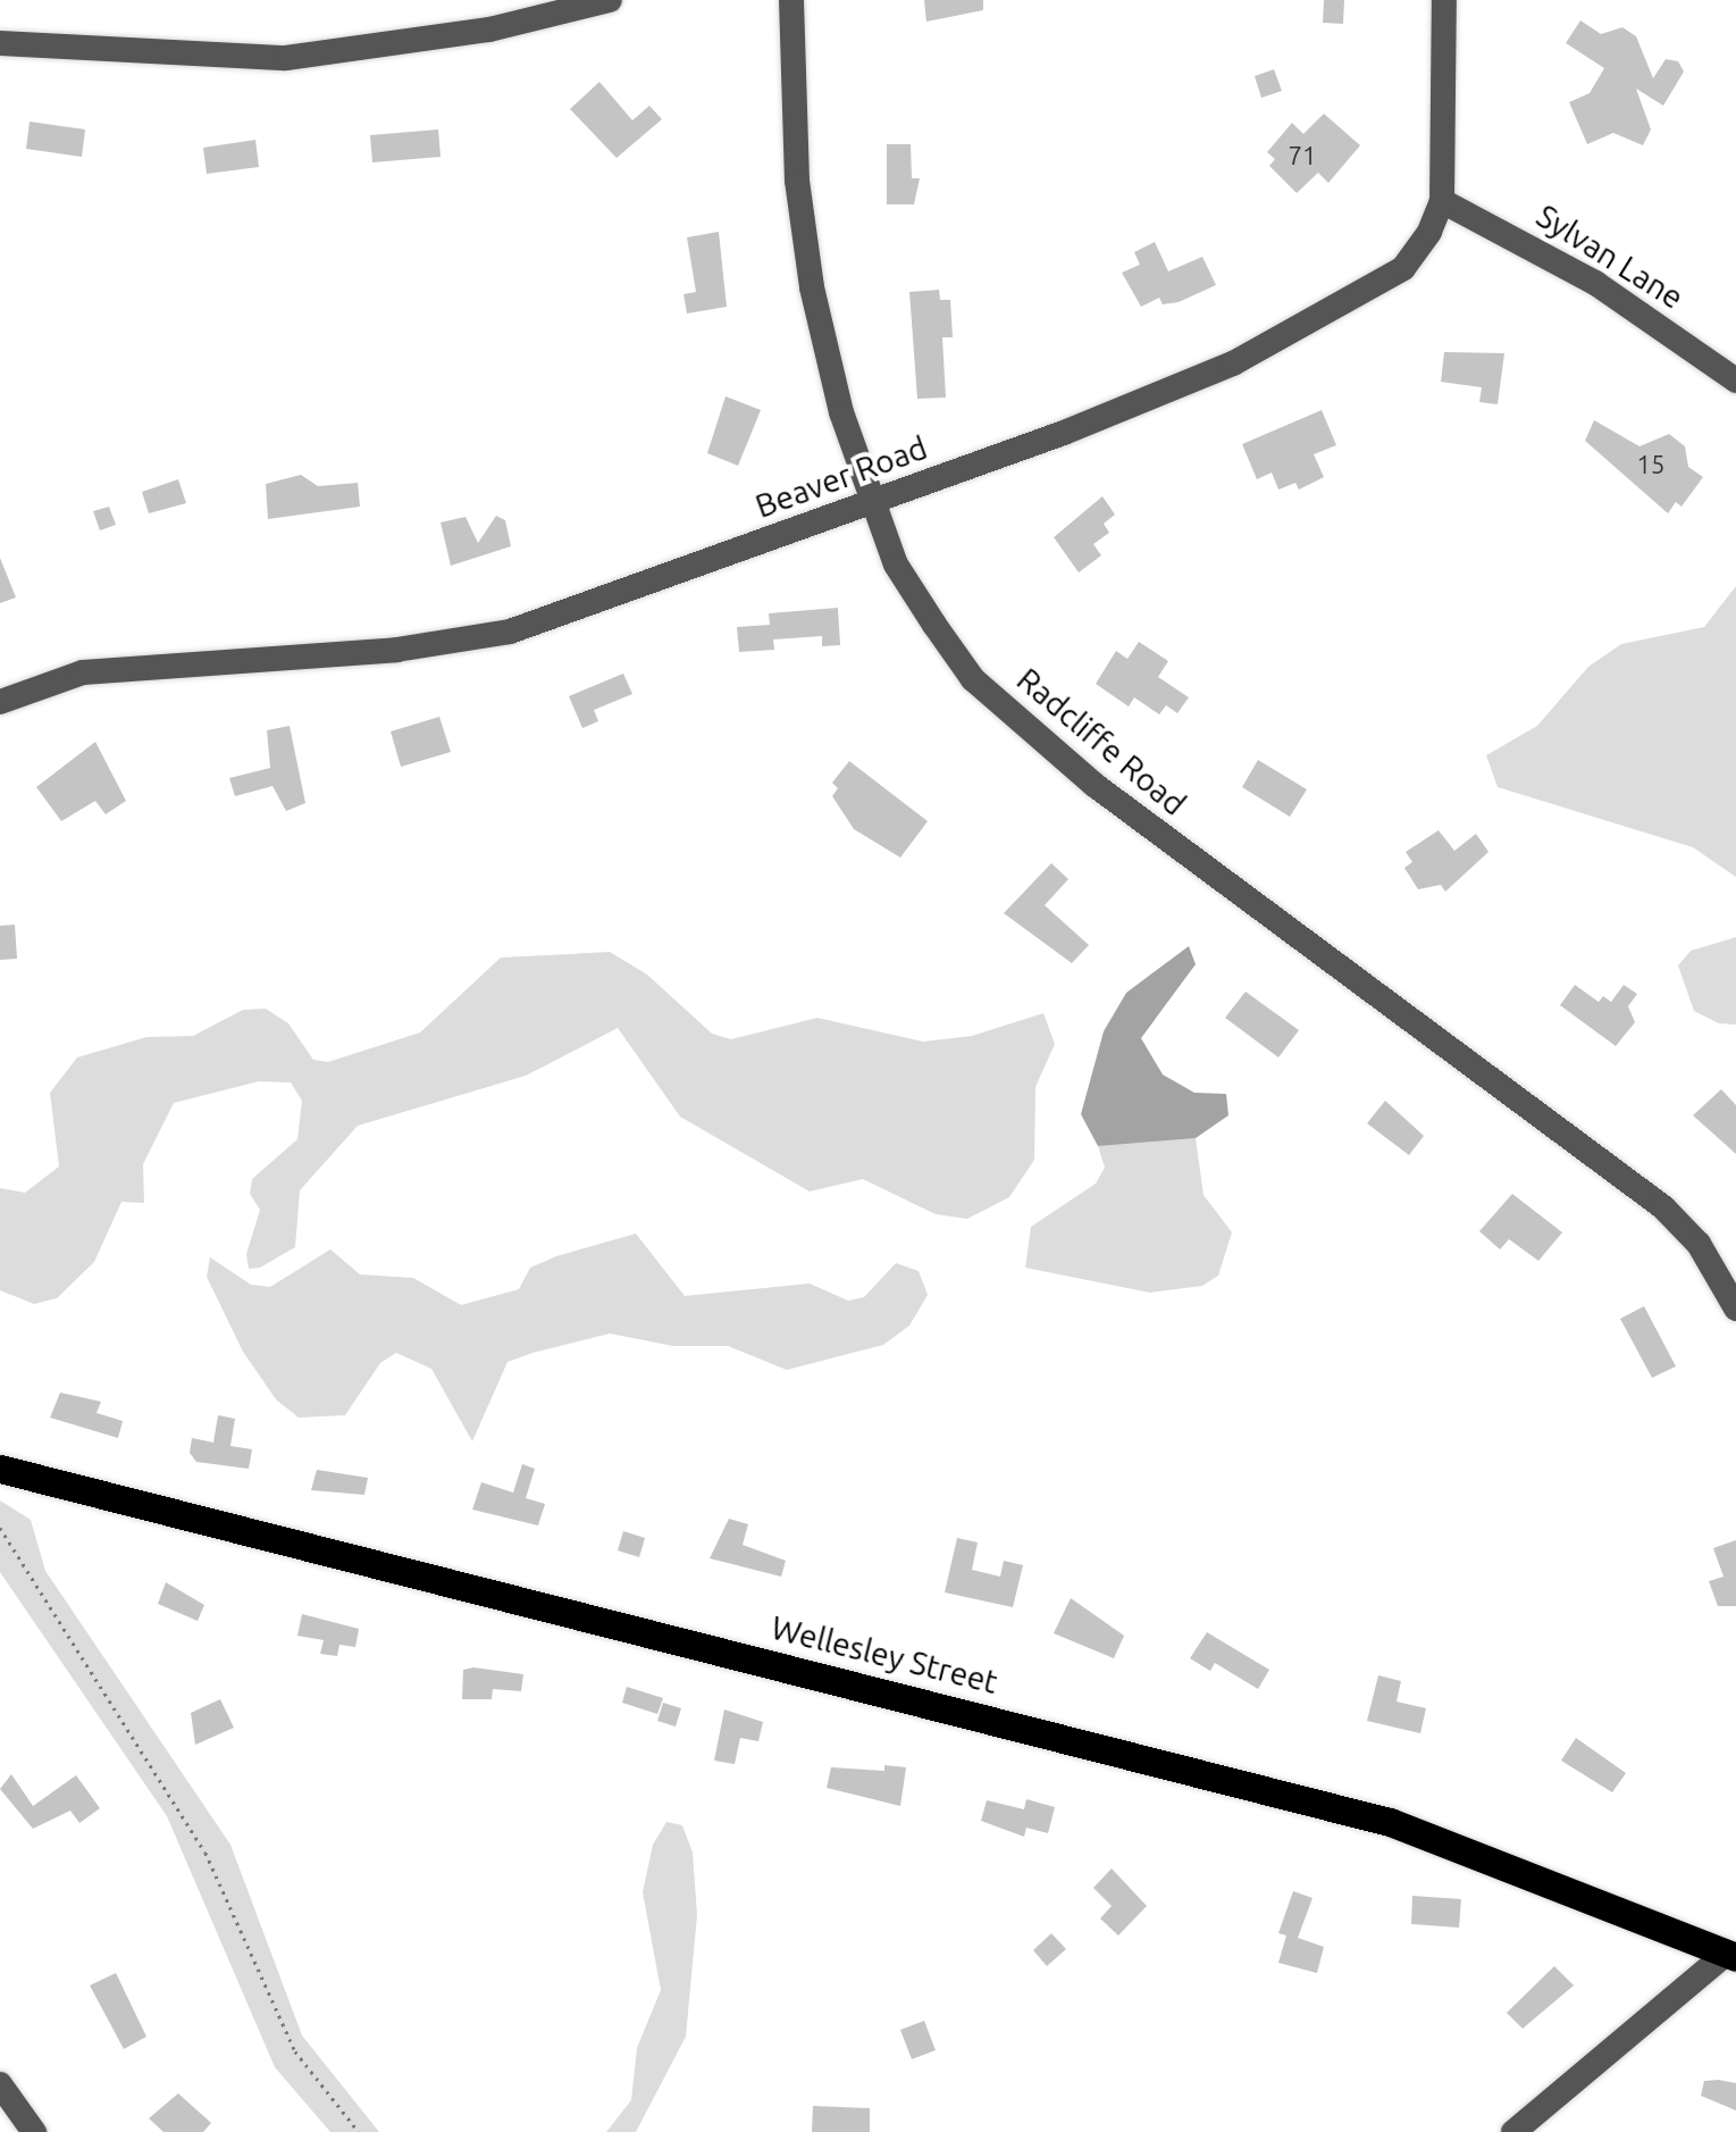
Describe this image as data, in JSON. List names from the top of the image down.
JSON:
{
  "streets": {
    "main road": ["Wellesley Street"],
    "street": ["Sylvan Lane", "Beaver Road", "Radcliffe Road"]
  },
  "crossings": [
    ["Sylvan Lane", "Beaver Road"],
    ["Beaver Road", "Radcliffe Road"]
  ],
  "house_numbers": ["71", "15"]
}
